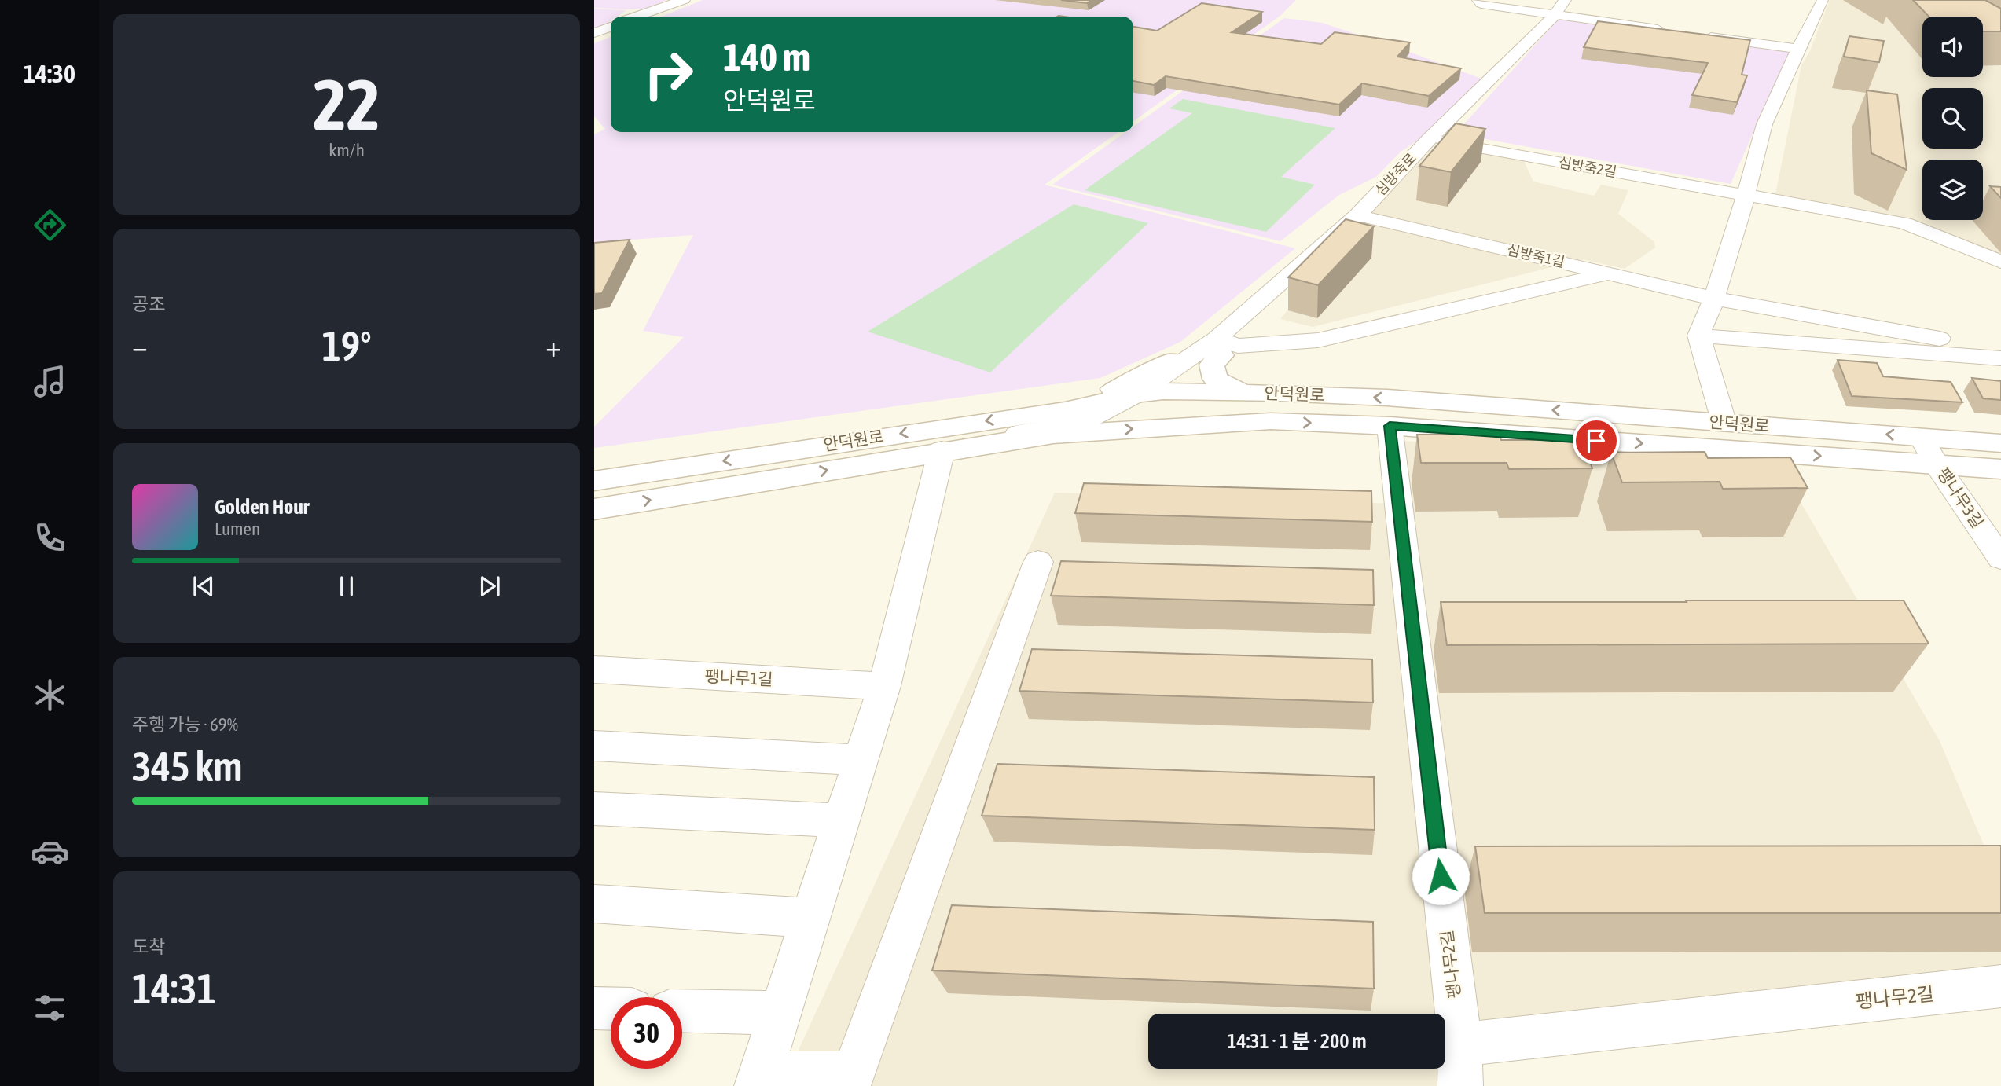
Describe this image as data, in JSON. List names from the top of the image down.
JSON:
{
  "streets": {
    "street": [
      "심방죽2길",
      "심방죽로",
      "심방죽1길",
      "안덕원로",
      "팽나무3길",
      "팽나무1길",
      "팽나무2길"
    ]
  },
  "crossings": [
    ["심방죽2길", "심방죽로"],
    ["심방죽로", "심방죽1길"],
    ["심방죽로", "안덕원로"],
    ["안덕원로", "팽나무3길"],
    ["안덕원로", "팽나무2길"]
  ],
  "page": {
    "tabs": "14:30",
    "tile": [
      ["22", "km/h"],
      "공조",
      ["주행 가능 · 69%", "345 km"],
      ["도착", "14:31"]
    ],
    "turn": ["140 m", "안덕원로"],
    "heat": ["−", "19°", "+"],
    "song": ["Golden Hour", "Lumen"],
    "limit": "30",
    "trip": "14:31 · 1 분 · 200 m"
  }
}
